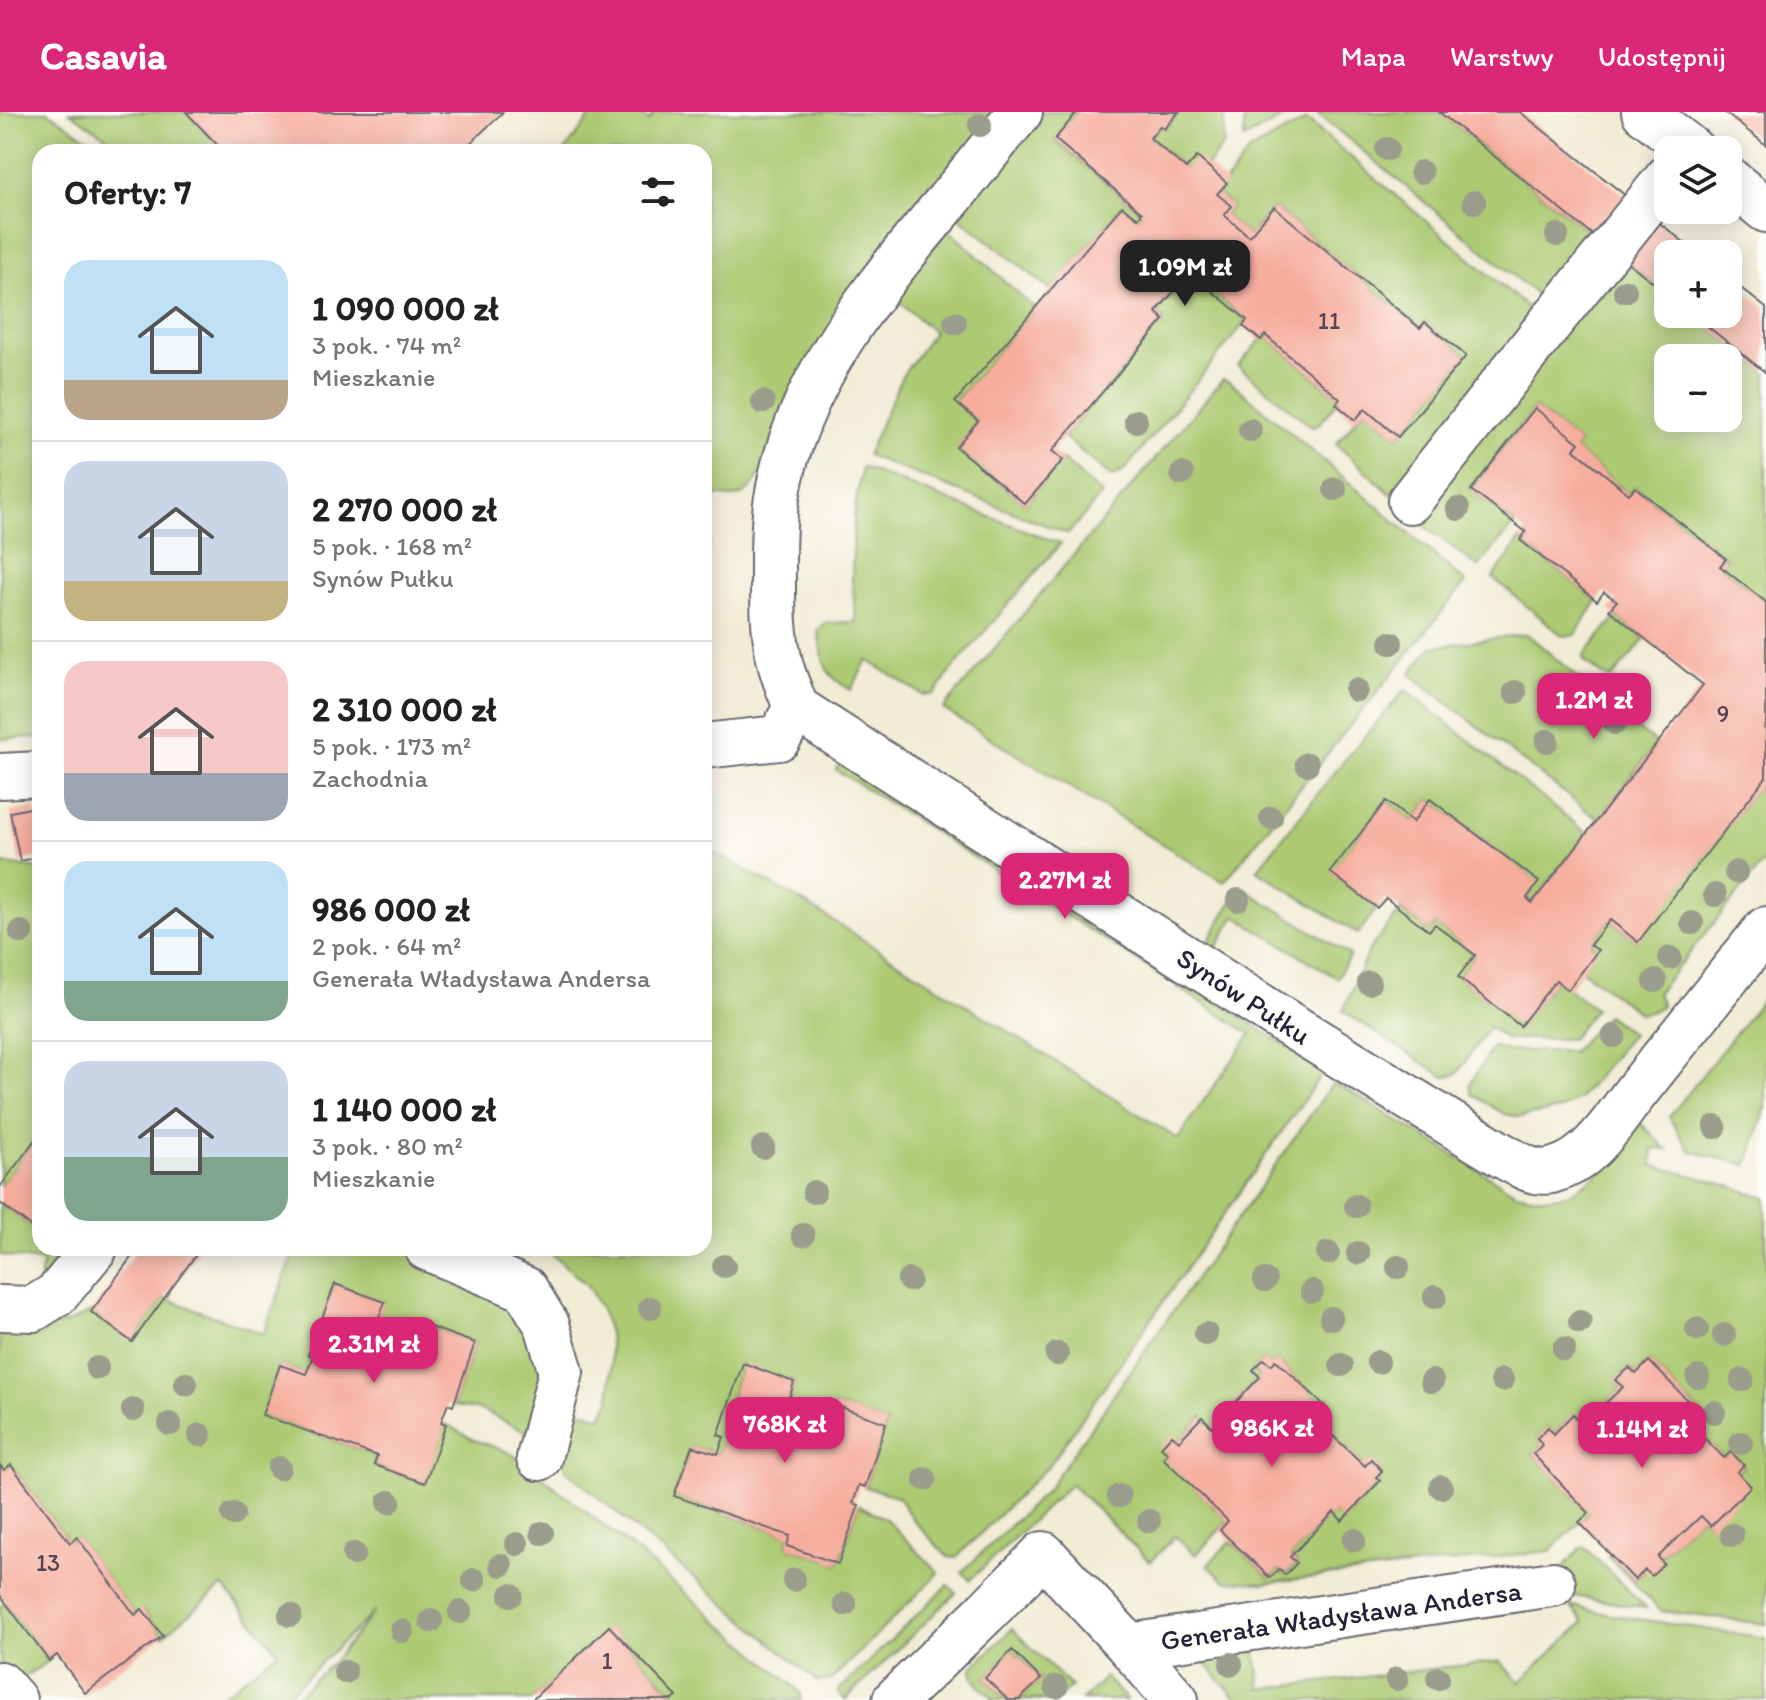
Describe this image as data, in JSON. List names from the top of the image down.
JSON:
{
  "streets": {
    "street": ["Synów Pułku", "Generała Władysława Andersa"]
  },
  "house_numbers": [
    "11",
    "9",
    "13",
    "1"
  ],
  "page": {
    "header": "Casavia",
    "nav": ["Mapa", "Warstwy", "Udostępnij"],
    "map_buttons": ["+", "−"],
    "heading": "Oferty: 7",
    "price": [
      "1.09M zł",
      "1.2M zł",
      "2.27M zł",
      "2.31M zł",
      "768K zł",
      "986K zł",
      "1.14M zł"
    ],
    "list": [
      {
        "name": "1 090 000 zł",
        "note": "3 pok. · 74 m² · Mieszkanie"
      },
      {
        "name": "2 270 000 zł",
        "note": "5 pok. · 168 m² · Synów Pułku"
      },
      {
        "name": "2 310 000 zł",
        "note": "5 pok. · 173 m² · Zachodnia"
      },
      {
        "name": "986 000 zł",
        "note": "2 pok. · 64 m² · Generała Władysława Andersa"
      },
      {
        "name": "1 140 000 zł",
        "note": "3 pok. · 80 m² · Mieszkanie"
      }
    ]
  }
}
